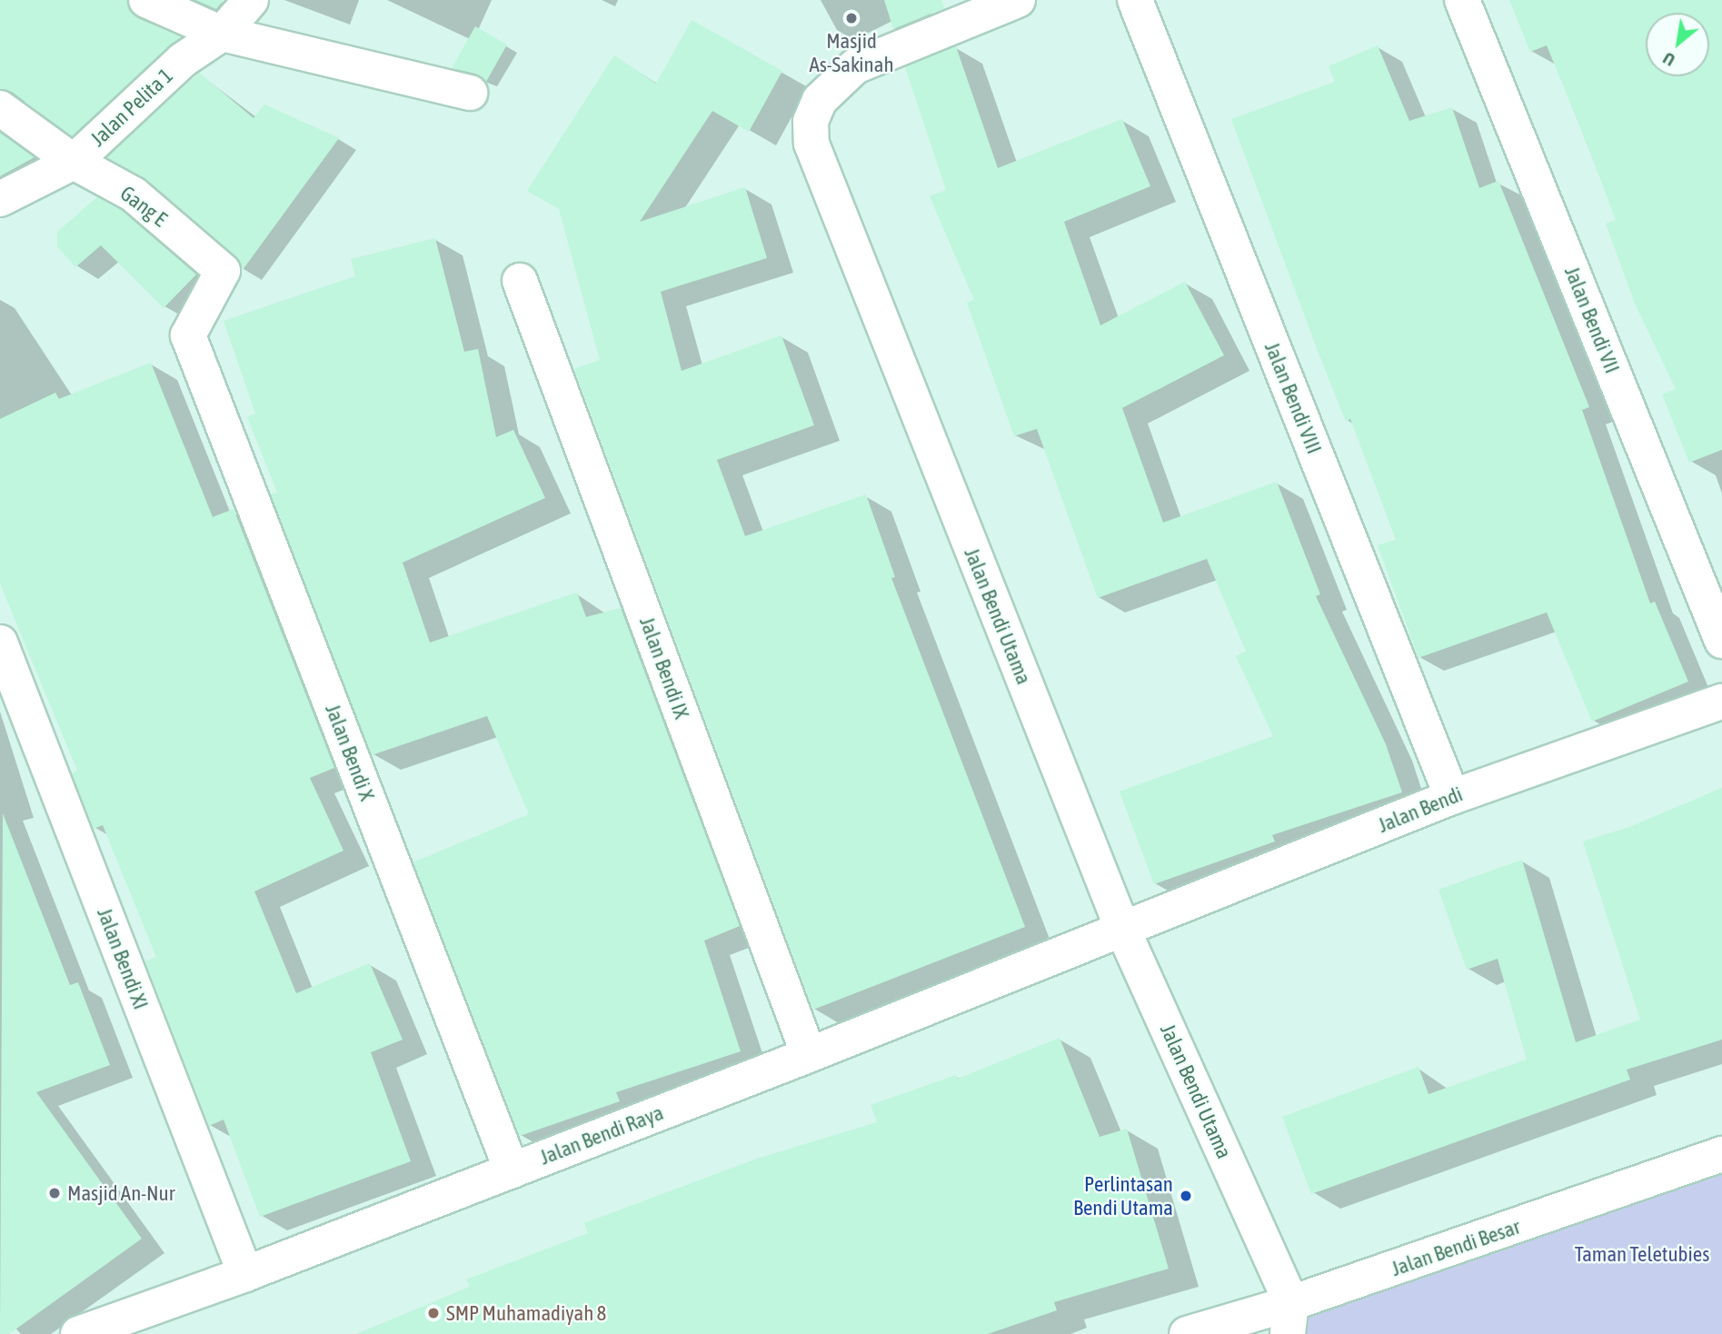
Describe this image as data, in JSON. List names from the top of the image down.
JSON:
{
  "streets": {
    "street": [
      "Jalan Pelita 1",
      "Gang E",
      "Jalan Bendi VII",
      "Jalan Bendi VIII",
      "Jalan Bendi Utama",
      "Jalan Bendi IX",
      "Jalan Bendi X",
      "Jalan Bendi",
      "Jalan Bendi XI",
      "Jalan Bendi Raya",
      "Jalan Bendi Besar"
    ]
  },
  "crossings": [
    ["Jalan Pelita 1", "Gang E"],
    ["Gang E", "Jalan Bendi X"],
    ["Jalan Bendi VIII", "Jalan Bendi"],
    ["Jalan Bendi Utama", "Jalan Bendi"],
    ["Jalan Bendi Utama", "Jalan Bendi Raya"],
    ["Jalan Bendi Utama", "Jalan Bendi Besar"],
    ["Jalan Bendi IX", "Jalan Bendi Raya"],
    ["Jalan Bendi X", "Jalan Bendi Raya"],
    ["Jalan Bendi", "Jalan Bendi Raya"],
    ["Jalan Bendi XI", "Jalan Bendi Raya"]
  ],
  "parks": ["Taman Teletubies"],
  "places": [
    "Masjid As-Sakinah",
    "Masjid An-Nur",
    "Perlintasan Bendi Utama",
    "SMP Muhamadiyah 8"
  ],
  "north": "bottom left"
}
